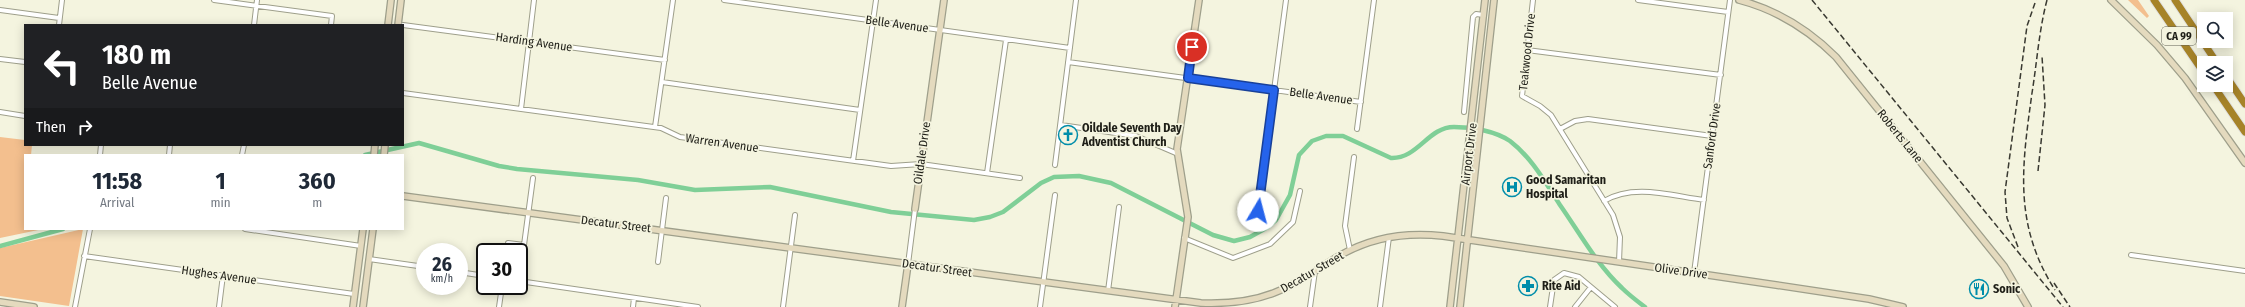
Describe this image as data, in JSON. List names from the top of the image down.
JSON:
{
  "streets": {
    "highway": ["CA 99"],
    "street": [
      "Belle Avenue",
      "Harding Avenue",
      "Teakwood Drive",
      "Sanford Drive",
      "Roberts Lane",
      "Warren Avenue",
      "Oildale Drive",
      "Airport Drive",
      "Decatur Street",
      "Olive Drive",
      "Hughes Avenue"
    ]
  },
  "crossings": [
    ["Belle Avenue", "Oildale Drive"],
    ["Teakwood Drive", "Olive Drive"],
    ["Sanford Drive", "Olive Drive"],
    ["Warren Avenue", "Oildale Drive"],
    ["Oildale Drive", "Decatur Street"],
    ["Airport Drive", "Decatur Street"],
    ["Airport Drive", "Olive Drive"],
    ["Decatur Street", "Olive Drive"]
  ],
  "places": {
    "church": ["Oildale Seventh Day Adventist Church"],
    "hospital": ["Good Samaritan Hospital"],
    "pharmacy": ["Rite Aid"],
    "restaurant": ["Sonic"]
  },
  "page": {
    "turn": ["180 m", "Belle Avenue"],
    "then": "Then",
    "eta": [
      "11:58",
      "Arrival",
      "1",
      "min",
      "360",
      "m"
    ],
    "speed": "26 km/h",
    "limit": "30"
  }
}
